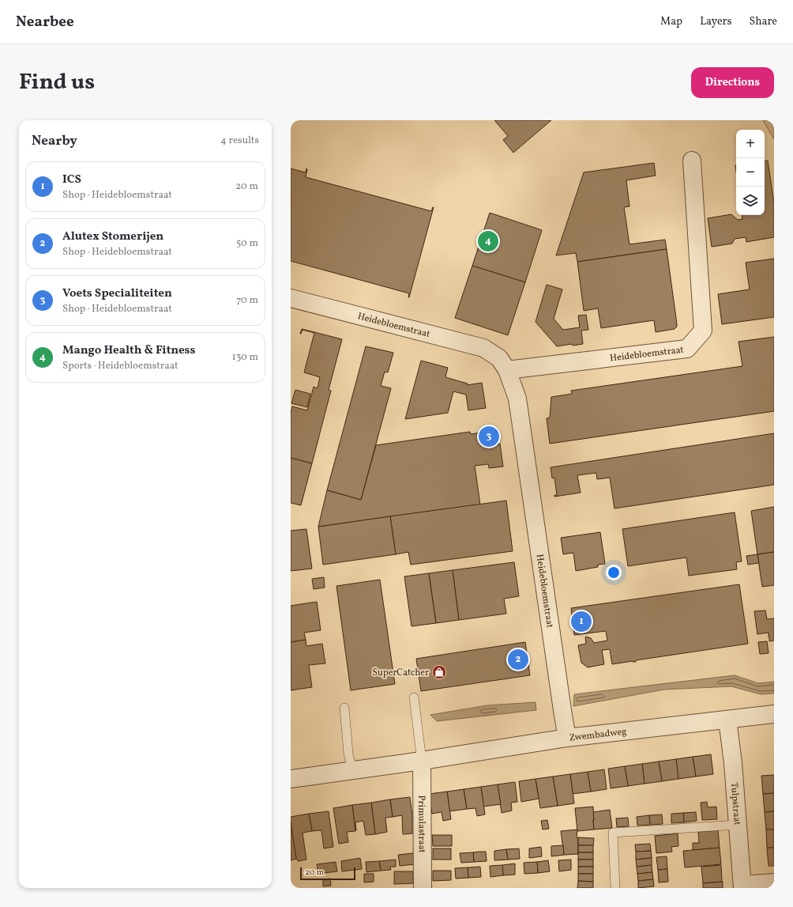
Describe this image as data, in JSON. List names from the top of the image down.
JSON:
{
  "streets": {
    "street": [
      "Heidebloemstraat",
      "Zwembadweg",
      "Tulpstraat",
      "Primulastraat"
    ]
  },
  "crossings": [
    ["Heidebloemstraat", "Zwembadweg"],
    ["Zwembadweg", "Tulpstraat"],
    ["Zwembadweg", "Primulastraat"]
  ],
  "places": {
    "shop": ["SuperCatcher"]
  },
  "scale_bar": "20 m",
  "page": {
    "header": "Nearbee",
    "nav": ["Map", "Layers", "Share"],
    "title": "Find us",
    "buttons": "Directions",
    "heading": ["Nearby", "4 results"],
    "map_buttons": ["+", "−"],
    "list": [
      {
        "mark": "1",
        "name": "ICS",
        "note": "Shop · Heidebloemstraat",
        "value": "20 m"
      },
      {
        "mark": "2",
        "name": "Alutex Stomerijen",
        "note": "Shop · Heidebloemstraat",
        "value": "50 m"
      },
      {
        "mark": "3",
        "name": "Voets Specialiteiten",
        "note": "Shop · Heidebloemstraat",
        "value": "70 m"
      },
      {
        "mark": "4",
        "name": "Mango Health & Fitness",
        "note": "Sports · Heidebloemstraat",
        "value": "130 m"
      }
    ],
    "pins": [
      "4",
      "3",
      "1",
      "2"
    ],
    "scale": "20 m"
  }
}
